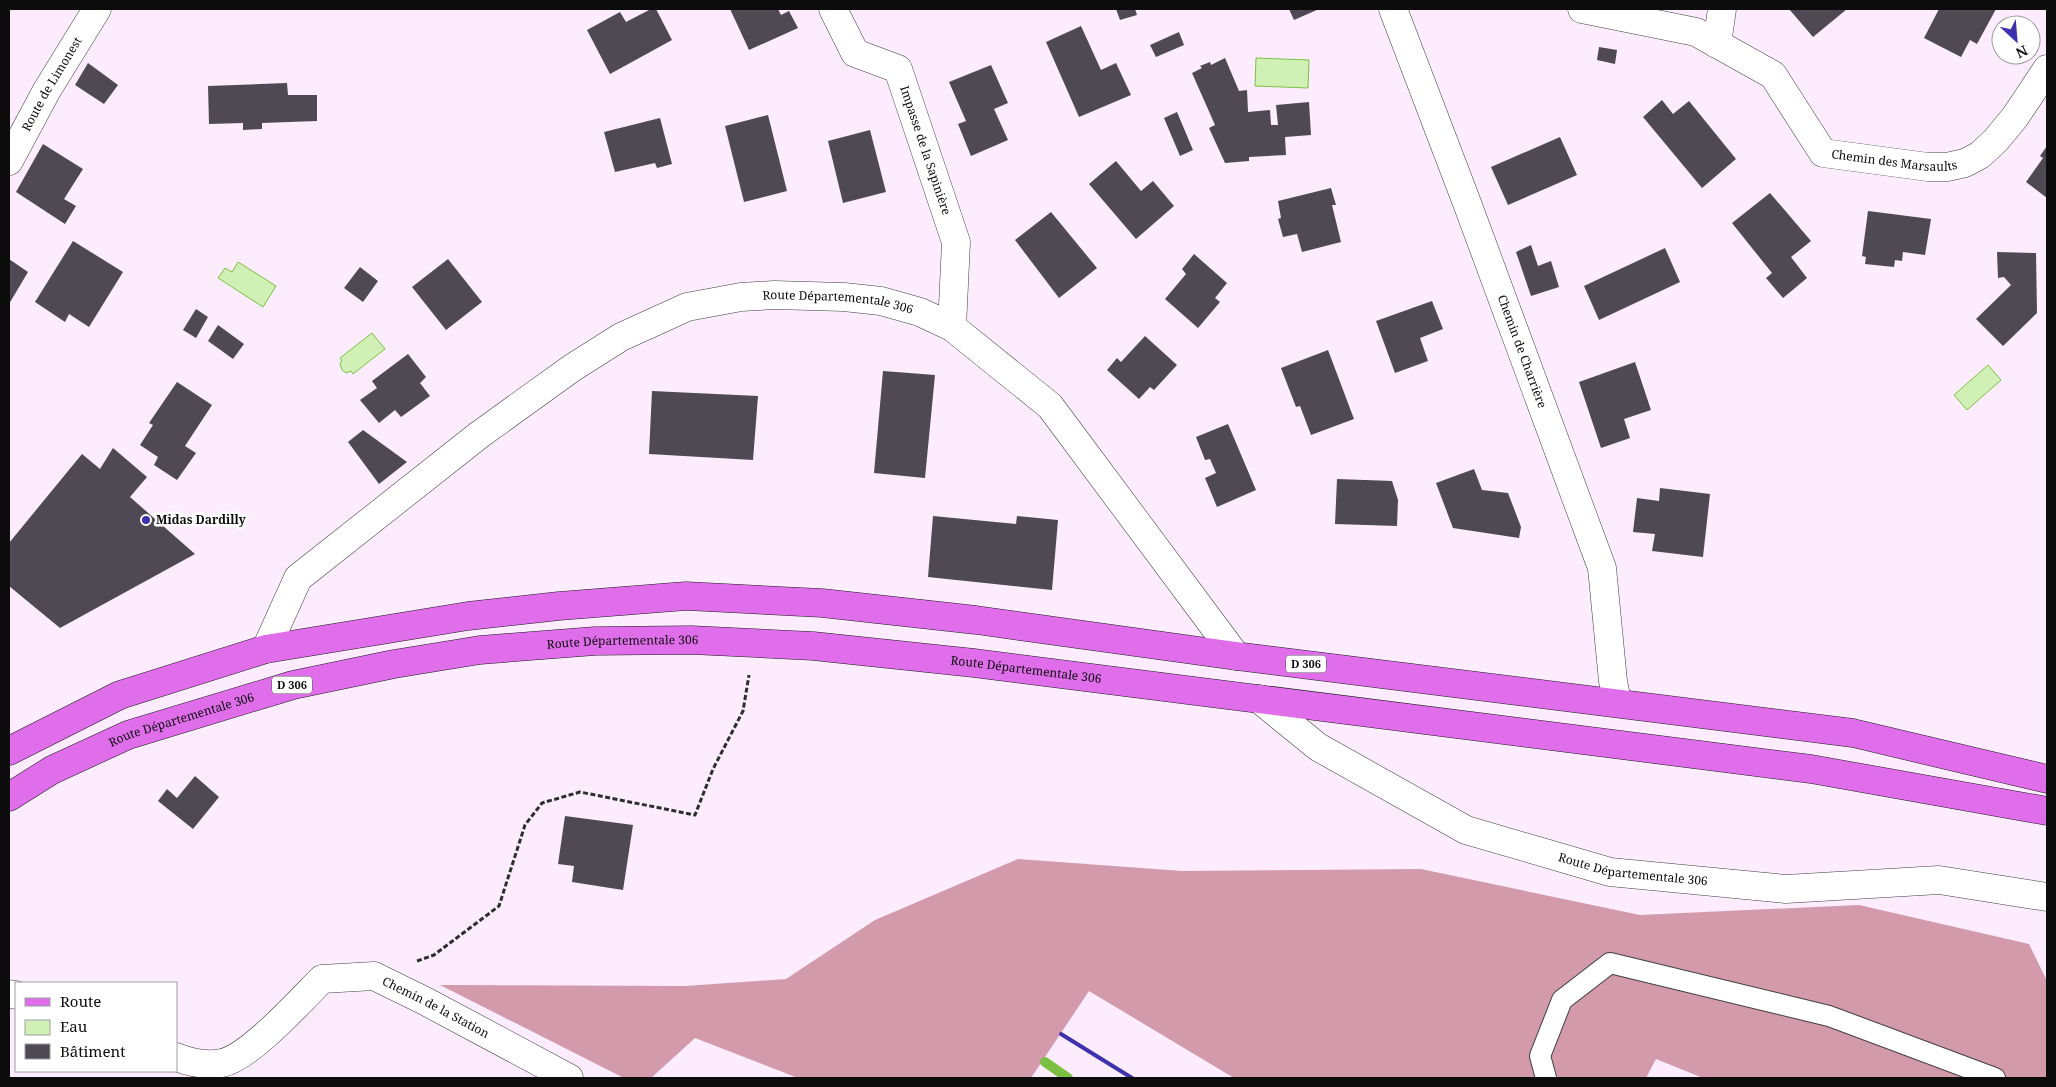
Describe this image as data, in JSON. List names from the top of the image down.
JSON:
{
  "streets": {
    "main road": ["Route Départementale 306", "D 306"],
    "street": [
      "Route de Limonest",
      "Impasse de la Sapinière",
      "Chemin des Marsaults",
      "Chemin de Charrière",
      "Chemin de la Station"
    ]
  },
  "crossings": [
    ["Impasse de la Sapinière", "Route Départementale 306"],
    ["Route Départementale 306", "D 306"],
    ["Chemin de Charrière", "D 306"]
  ],
  "places": ["Midas Dardilly"],
  "legend": ["Route", "Eau", "Bâtiment"],
  "north": "bottom right"
}
